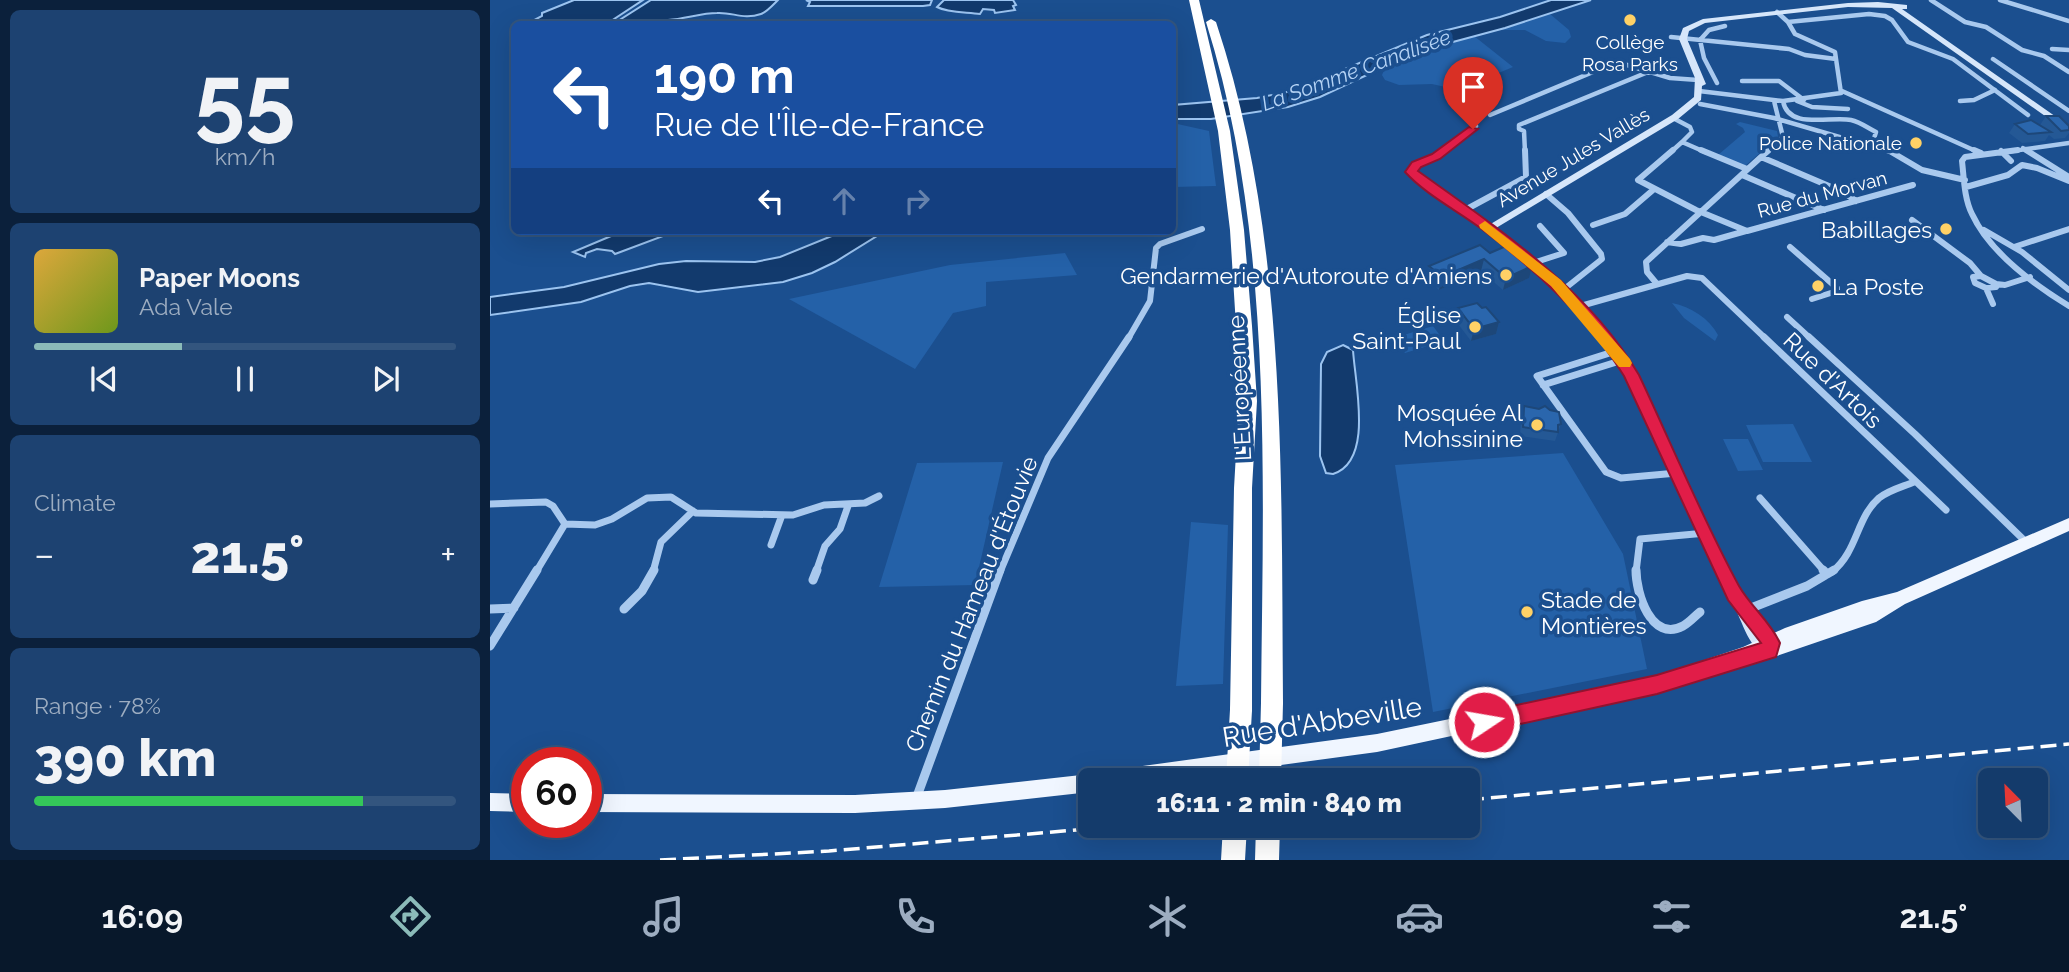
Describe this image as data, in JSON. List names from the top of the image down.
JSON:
{
  "streets": {
    "highway": ["L'Européenne"],
    "main road": ["Rue d'Abbeville"],
    "street": [
      "Avenue Jules Vallès",
      "Rue du Morvan",
      "Rue d'Artois",
      "Chemin du Hameau d'Étouvie"
    ]
  },
  "water": ["La Somme Canalisée"],
  "places": [
    "Collège Rosa Parks",
    "Police Nationale",
    "Babillages",
    "Gendarmerie d'Autoroute d'Amiens",
    "La Poste",
    "Église Saint-Paul",
    "Mosquée Al Mohssinine",
    "Stade de Montières"
  ],
  "north": "top left",
  "page": {
    "tile": [
      ["55", "km/h"],
      "Climate",
      ["Range · 78%", "390 km"]
    ],
    "turn": ["190 m", "Rue de l'Île-de-France"],
    "song": ["Paper Moons", "Ada Vale"],
    "heat": ["−", "21.5°", "+"],
    "limit": "60",
    "trip": "16:11 · 2 min · 840 m",
    "tabs": ["16:09", "21.5°"]
  }
}
